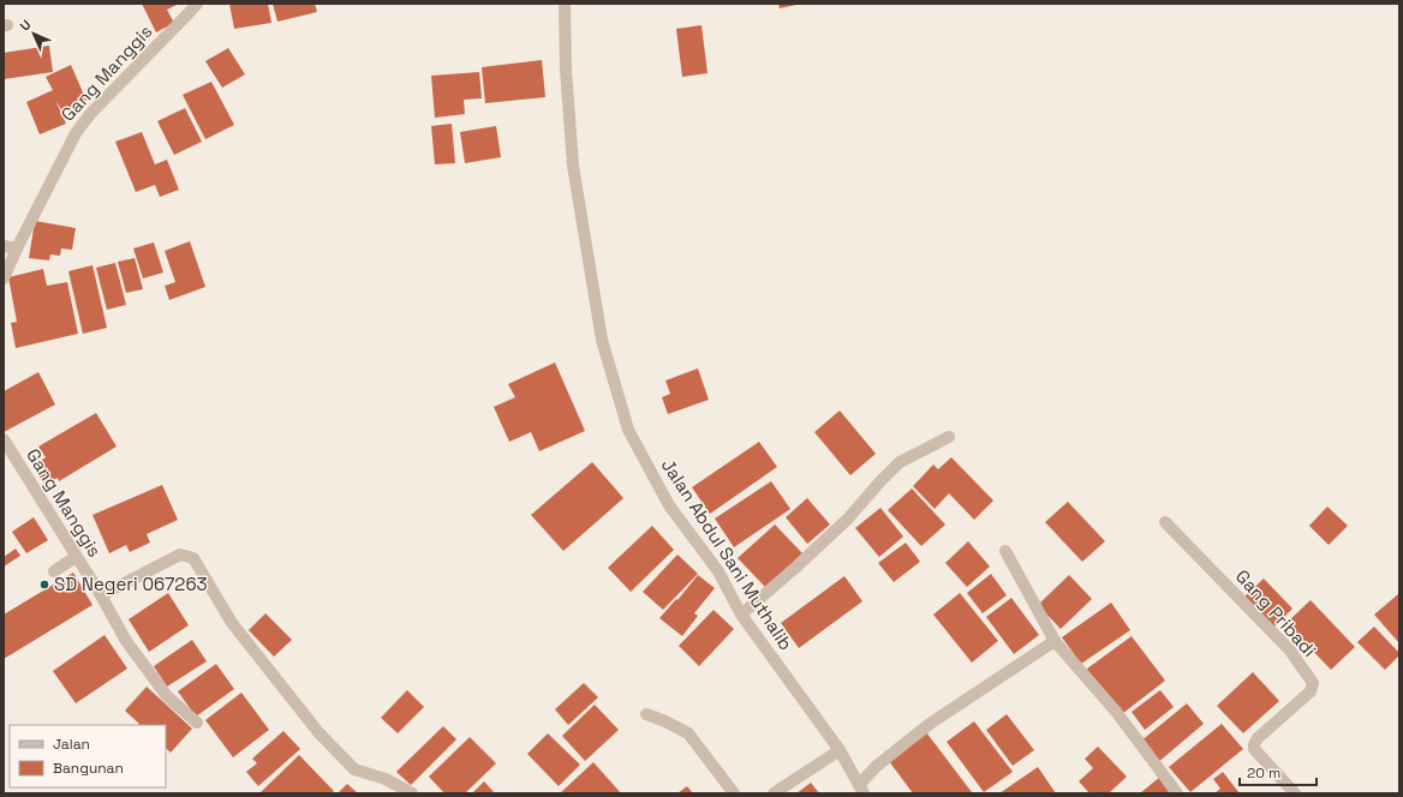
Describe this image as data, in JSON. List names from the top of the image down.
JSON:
{
  "streets": {
    "street": ["Gang Manggis", "Jalan Abdul Sani Muthalib", "Gang Pribadi"]
  },
  "places": ["SD Negeri 067263"],
  "legend": ["Jalan", "Bangunan"],
  "scale_bar": "20 m",
  "north": "top left"
}
